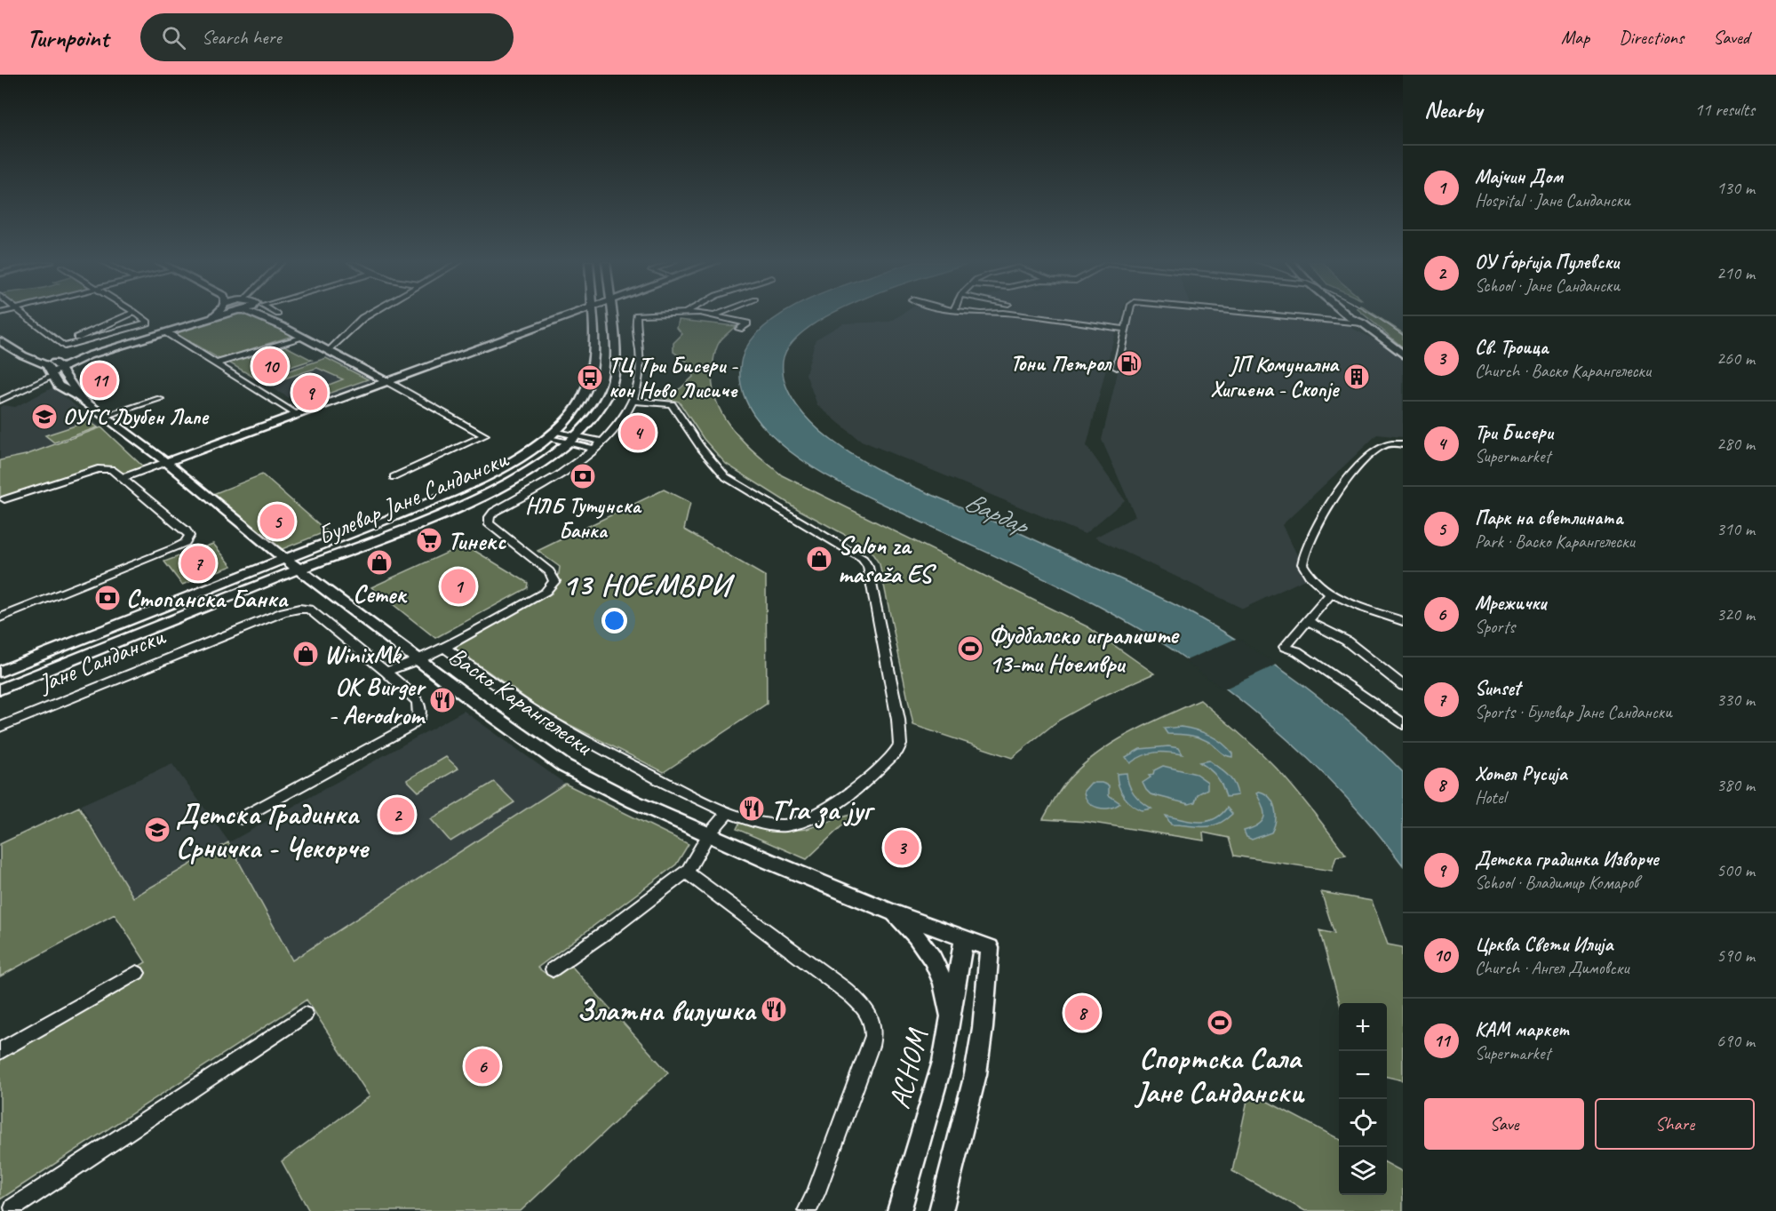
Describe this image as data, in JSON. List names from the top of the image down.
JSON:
{
  "streets": {
    "street": [
      "Булевар Јане Сандански",
      "Јане Сандански",
      "Васко Карангелески",
      "АСНОМ"
    ]
  },
  "crossings": [
    ["Булевар Јане Сандански", "Васко Карангелески"],
    ["Васко Карангелески", "АСНОМ"]
  ],
  "districts": ["13 НОЕМВРИ"],
  "water": ["Вардар"],
  "places": {
    "fuel station": ["Тони Петрол"],
    "building": ["ЈП Комунална Хигиена - Скопје"],
    "bus stop": ["ТЦ Три Бисери - кон Ново Лисиче"],
    "school or university": ["ОУГС Љубен Лапе", "Детска Градинка Срничка - Чекорче"],
    "bank": ["НЛБ Тутунска Банка", "Стопанска Банка"],
    "supermarket": ["Тинекс"],
    "shop": ["Salon za masaža ES", "Сетек", "WinixMk"],
    "sports": ["Фудбалско игралиште 13-ти Ноември", "Спортска Сала Јане Сандански"],
    "restaurant": ["OK Burger - Aerodrom", "Т'га за југ", "Златна вилушка"]
  },
  "page": {
    "header": "Turnpoint",
    "search": "Search here",
    "nav": ["Map", "Directions", "Saved"],
    "heading": ["Nearby", "11 results"],
    "list": [
      {
        "mark": "1",
        "name": "Мајчин Дом",
        "note": "Hospital · Јане Сандански",
        "value": "130 m"
      },
      {
        "mark": "2",
        "name": "ОУ Ѓорѓија Пулевски",
        "note": "School · Јане Сандански",
        "value": "210 m"
      },
      {
        "mark": "3",
        "name": "Св. Троица",
        "note": "Church · Васко Карангелески",
        "value": "260 m"
      },
      {
        "mark": "4",
        "name": "Три Бисери",
        "note": "Supermarket",
        "value": "280 m"
      },
      {
        "mark": "5",
        "name": "Парк на светлината",
        "note": "Park · Васко Карангелески",
        "value": "310 m"
      },
      {
        "mark": "6",
        "name": "Мрежички",
        "note": "Sports",
        "value": "320 m"
      },
      {
        "mark": "7",
        "name": "Sunset",
        "note": "Sports · Булевар Јане Сандански",
        "value": "330 m"
      },
      {
        "mark": "8",
        "name": "Хотел Русија",
        "note": "Hotel",
        "value": "380 m"
      },
      {
        "mark": "9",
        "name": "Детска градинка Изворче",
        "note": "School · Владимир Комаров",
        "value": "500 m"
      },
      {
        "mark": "10",
        "name": "Црква Свети Илија",
        "note": "Church · Ангел Димовски",
        "value": "590 m"
      },
      {
        "mark": "11",
        "name": "КАМ маркет",
        "note": "Supermarket",
        "value": "690 m"
      }
    ],
    "pins": [
      "10",
      "11",
      "9",
      "4",
      "5",
      "7",
      "1",
      "2",
      "3",
      "8",
      "6"
    ],
    "map_buttons": ["+", "−"],
    "buttons": ["Save", "Share"]
  }
}
